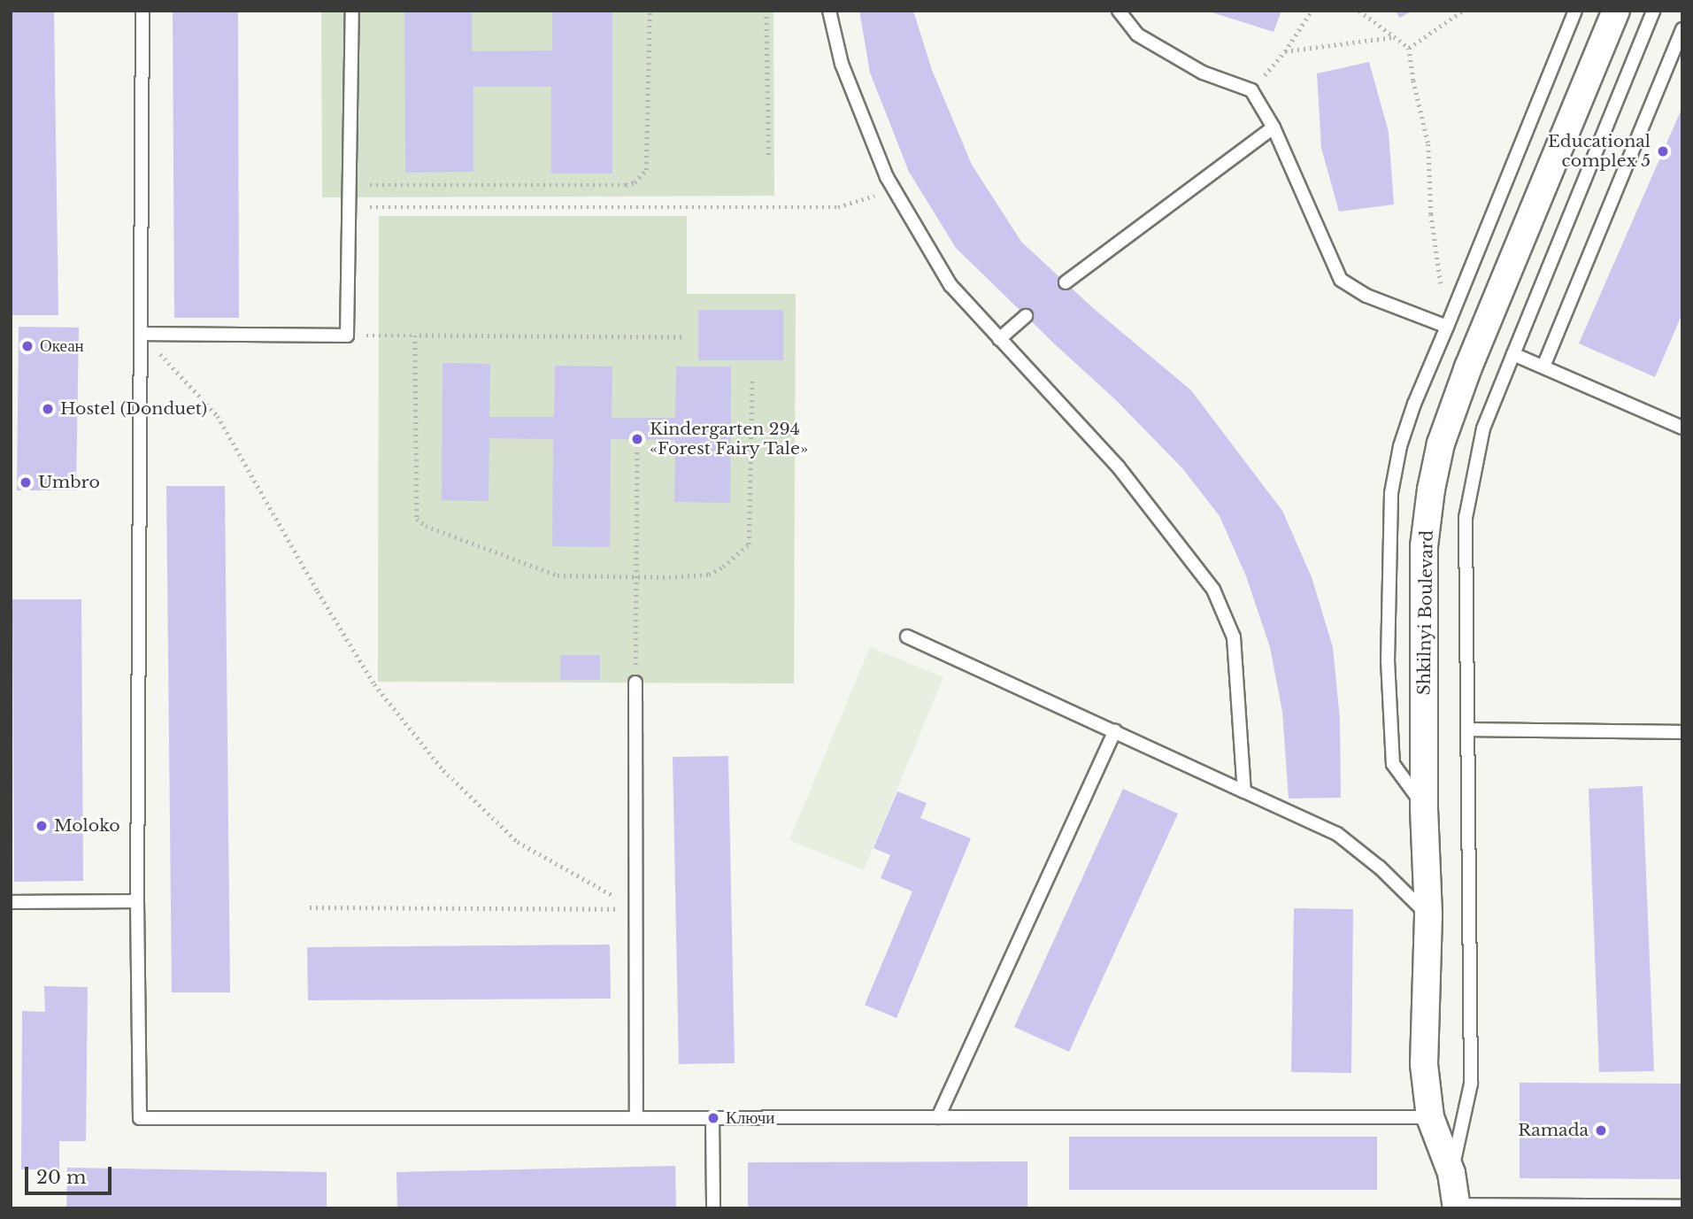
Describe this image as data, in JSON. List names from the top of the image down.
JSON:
{
  "streets": {
    "street": ["Shkilnyi Boulevard"]
  },
  "places": [
    "Educational complex 5",
    "Океан",
    "Hostel (Donduet)",
    "Kindergarten 294 «Forest Fairy Tale»",
    "Umbro",
    "Moloko",
    "Ключи",
    "Ramada"
  ],
  "scale_bar": "20 m"
}
